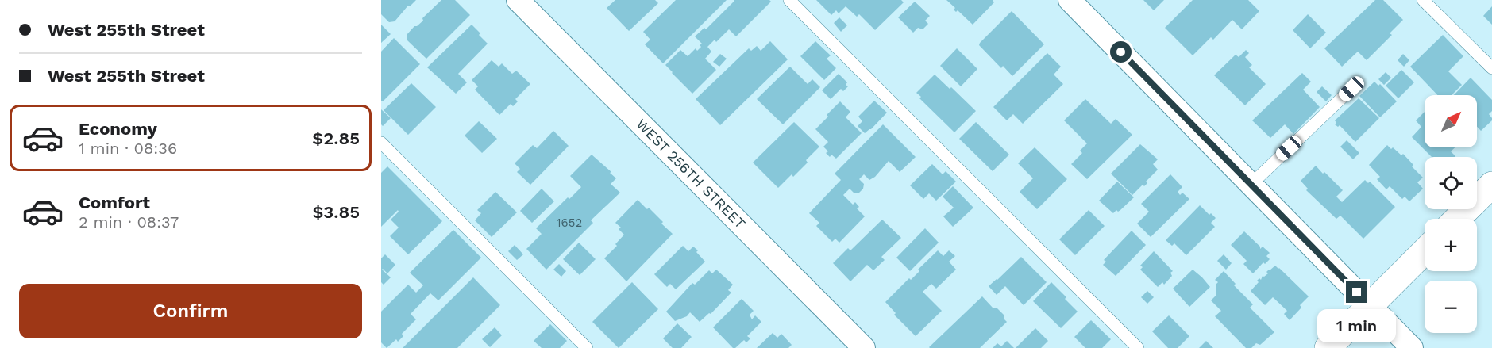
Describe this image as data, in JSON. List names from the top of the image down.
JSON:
{
  "streets": {
    "street": ["WEST 256TH STREET"]
  },
  "house_numbers": ["1652"],
  "north": "top right",
  "page": {
    "banner": ["West 255th Street", "West 255th Street"],
    "map_buttons": ["+", "−"],
    "list": [
      {
        "name": "Economy",
        "note": "1 min · 08:36",
        "value": "$2.85"
      },
      {
        "name": "Comfort",
        "note": "2 min · 08:37",
        "value": "$3.85"
      }
    ],
    "buttons": "Confirm",
    "bubble": "1 min"
  }
}
